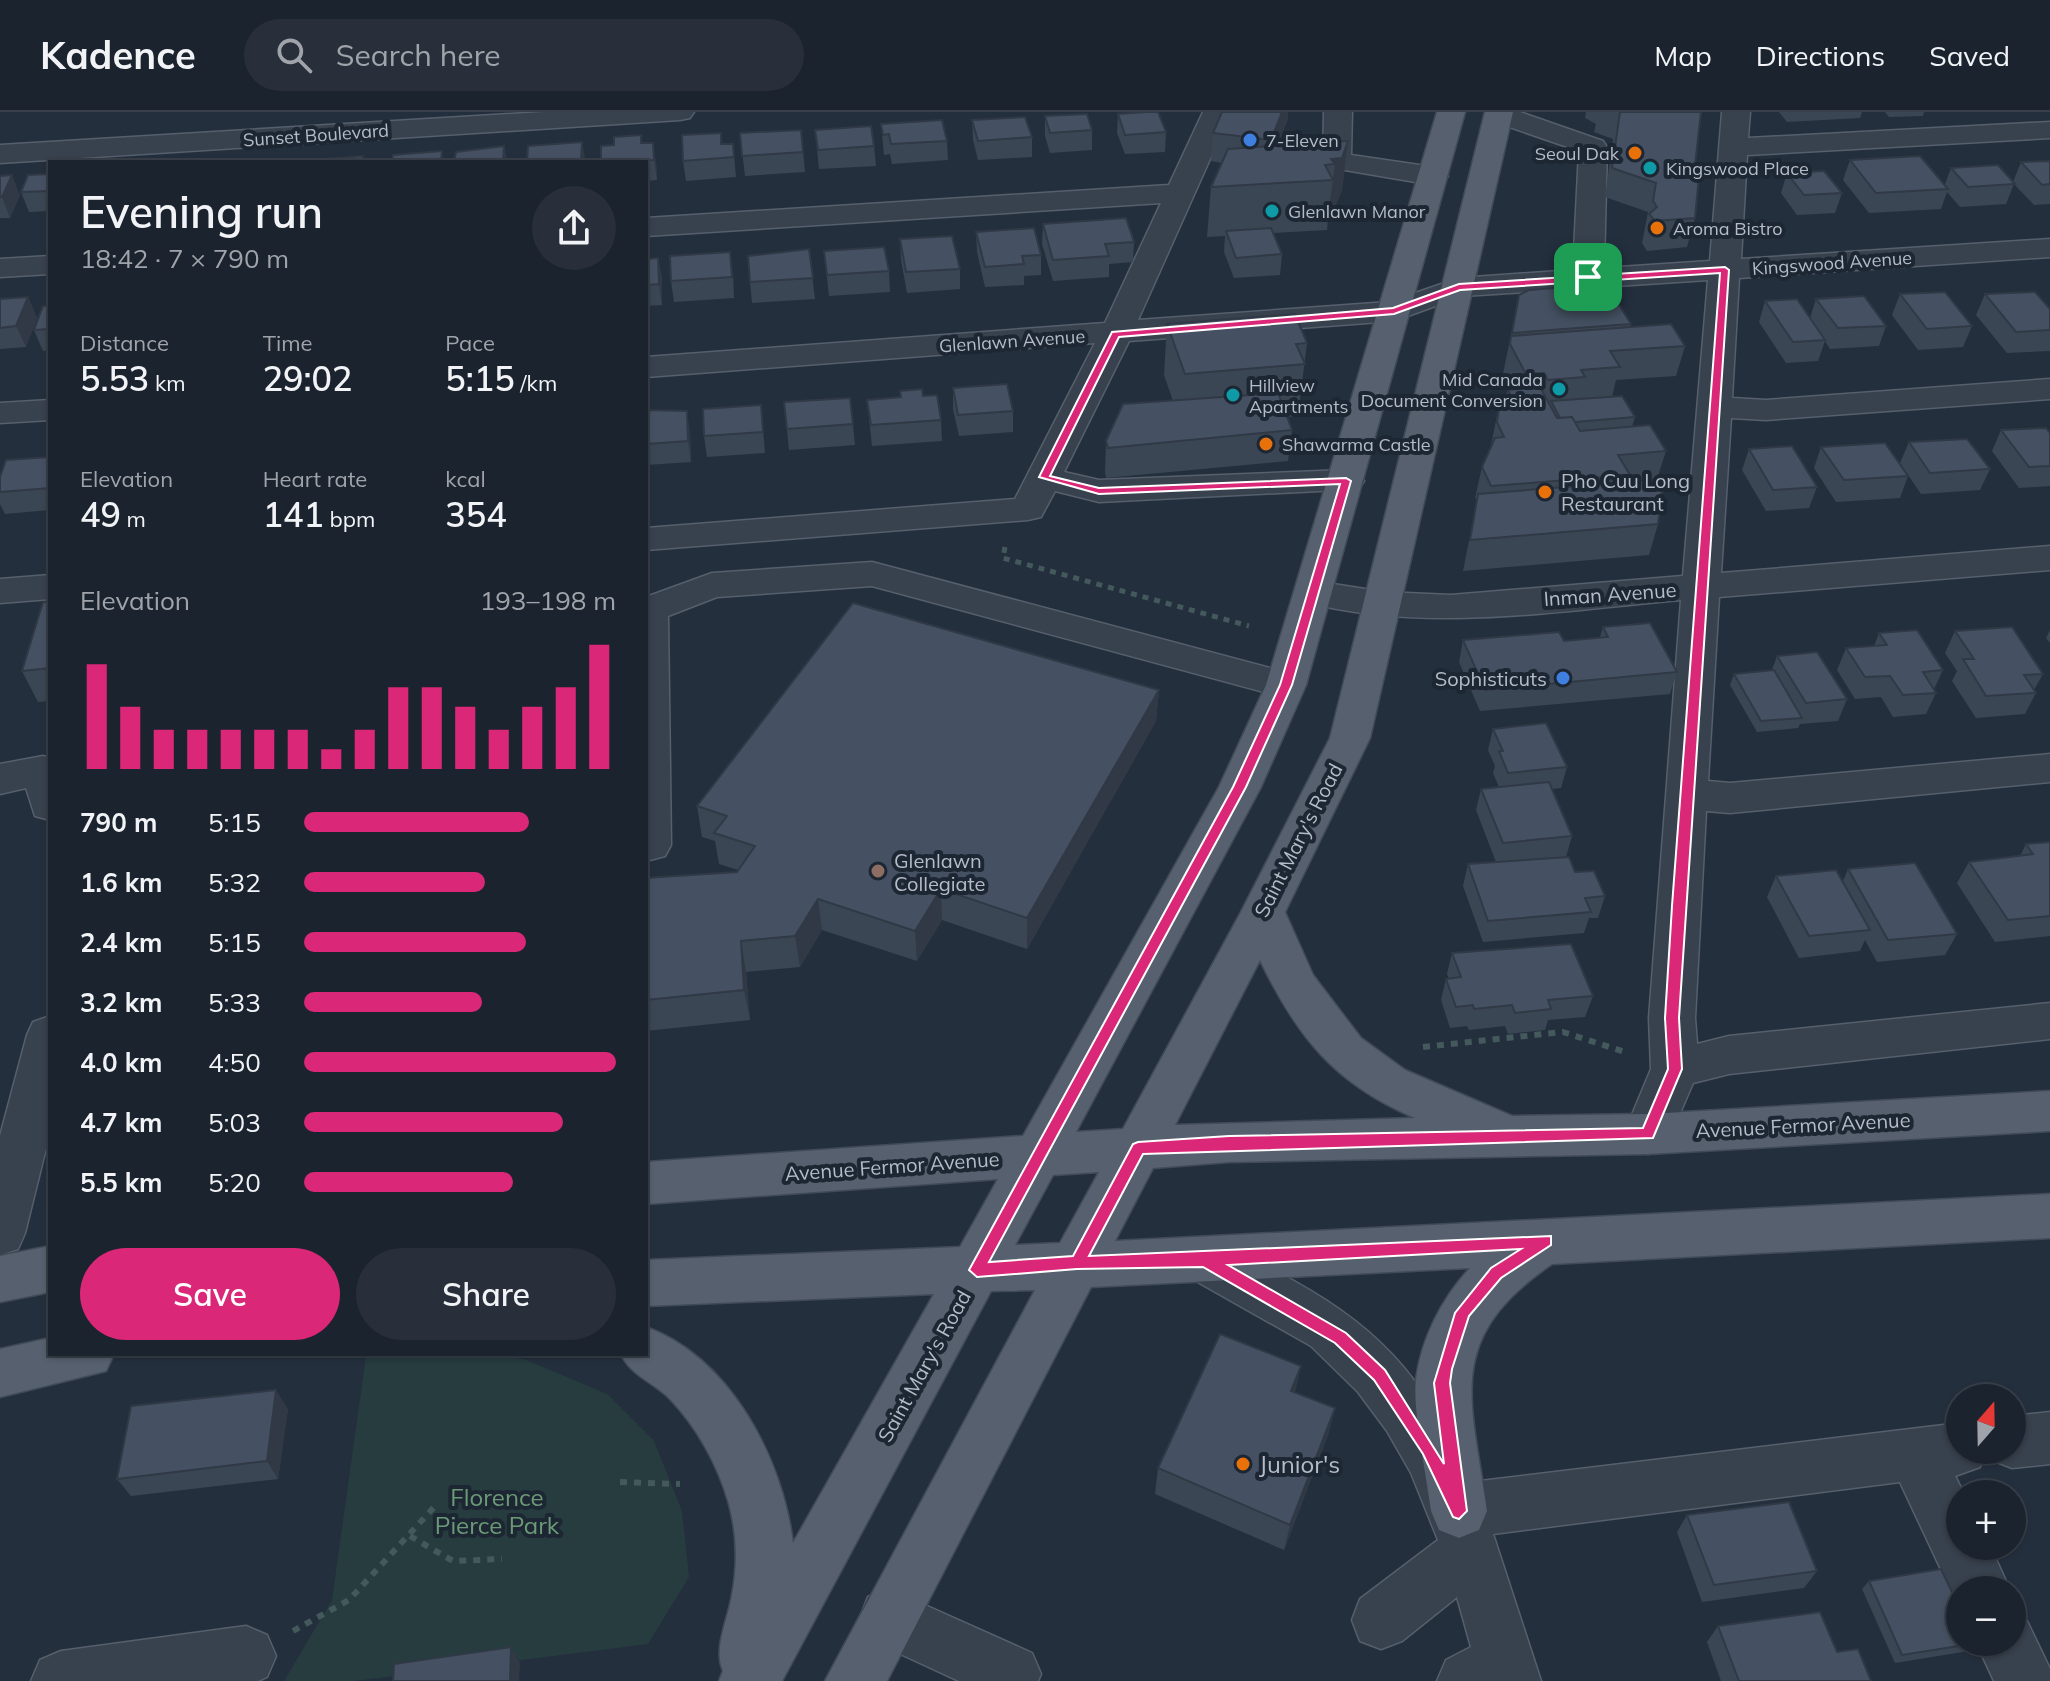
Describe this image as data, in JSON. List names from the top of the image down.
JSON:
{
  "streets": {
    "main road": ["Saint Mary's Road", "Avenue Fermor Avenue"],
    "street": [
      "Sunset Boulevard",
      "Kingswood Avenue",
      "Glenlawn Avenue",
      "Inman Avenue"
    ]
  },
  "crossings": [
    ["Kingswood Avenue", "Glenlawn Avenue"],
    ["Kingswood Avenue", "Saint Mary's Road"],
    ["Glenlawn Avenue", "Saint Mary's Road"],
    ["Inman Avenue", "Saint Mary's Road"],
    ["Saint Mary's Road", "Avenue Fermor Avenue"]
  ],
  "parks": ["Florence Pierce Park"],
  "places": [
    "7-Eleven",
    "Seoul Dak",
    "Kingswood Place",
    "Glenlawn Manor",
    "Aroma Bistro",
    "Mid Canada Document Conversion",
    "Hillview Apartments",
    "Shawarma Castle",
    "Pho Cuu Long Restaurant",
    "Sophisticuts",
    "Glenlawn Collegiate",
    "Junior's"
  ],
  "north": "top",
  "page": {
    "header": "Kadence",
    "search": "Search here",
    "nav": ["Map", "Directions", "Saved"],
    "heading": ["Evening run", "18:42 · 7 × 790 m"],
    "stats": [
      ["Distance", "5.53 km"],
      ["Time", "29:02"],
      ["Pace", "5:15 /km"],
      ["Elevation", "49 m"],
      ["Heart rate", "141 bpm"],
      ["kcal", "354"]
    ],
    "chart": ["Elevation", "193–198 m"],
    "list": [
      {
        "name": "790 m",
        "note": "5:15"
      },
      {
        "name": "1.6 km",
        "note": "5:32"
      },
      {
        "name": "2.4 km",
        "note": "5:15"
      },
      {
        "name": "3.2 km",
        "note": "5:33"
      },
      {
        "name": "4.0 km",
        "note": "4:50"
      },
      {
        "name": "4.7 km",
        "note": "5:03"
      },
      {
        "name": "5.5 km",
        "note": "5:20"
      }
    ],
    "buttons": ["Save", "Share"],
    "map_buttons": ["+", "−"]
  }
}
